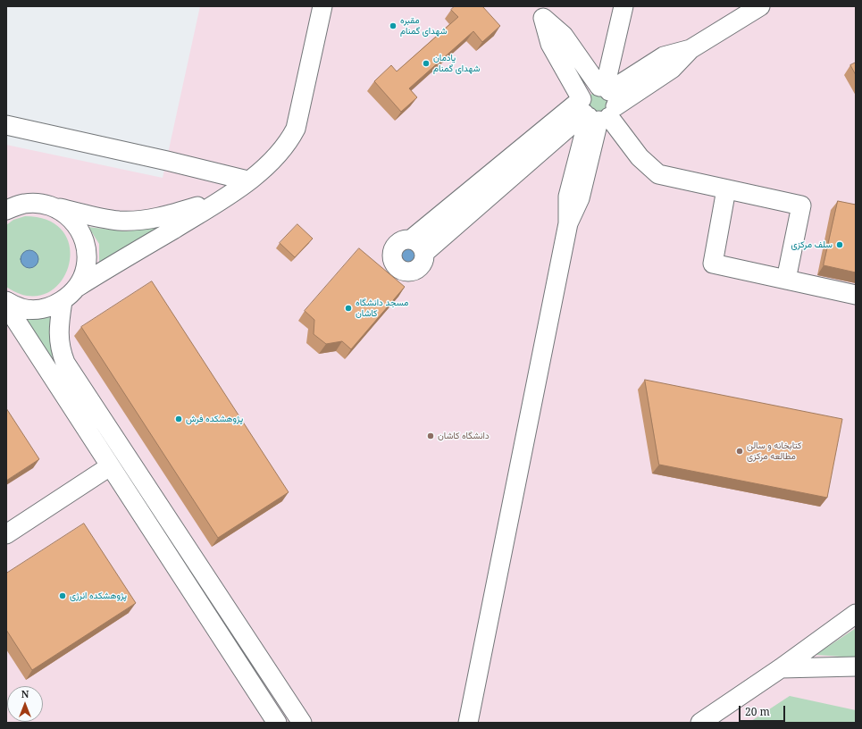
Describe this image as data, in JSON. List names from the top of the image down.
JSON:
{
  "places": [
    "مقبره شهدای گمنام",
    "یادمان شهدای گمنام",
    "سلف مرکزی",
    "مسجد دانشگاه کاشان",
    "پژوهشکده فرش",
    "دانشگاه کاشان",
    "کتابخانه و سالن مطالعه مرکزی",
    "پژوهشکده انرژی"
  ],
  "scale_bar": "20 m",
  "north": "top"
}
